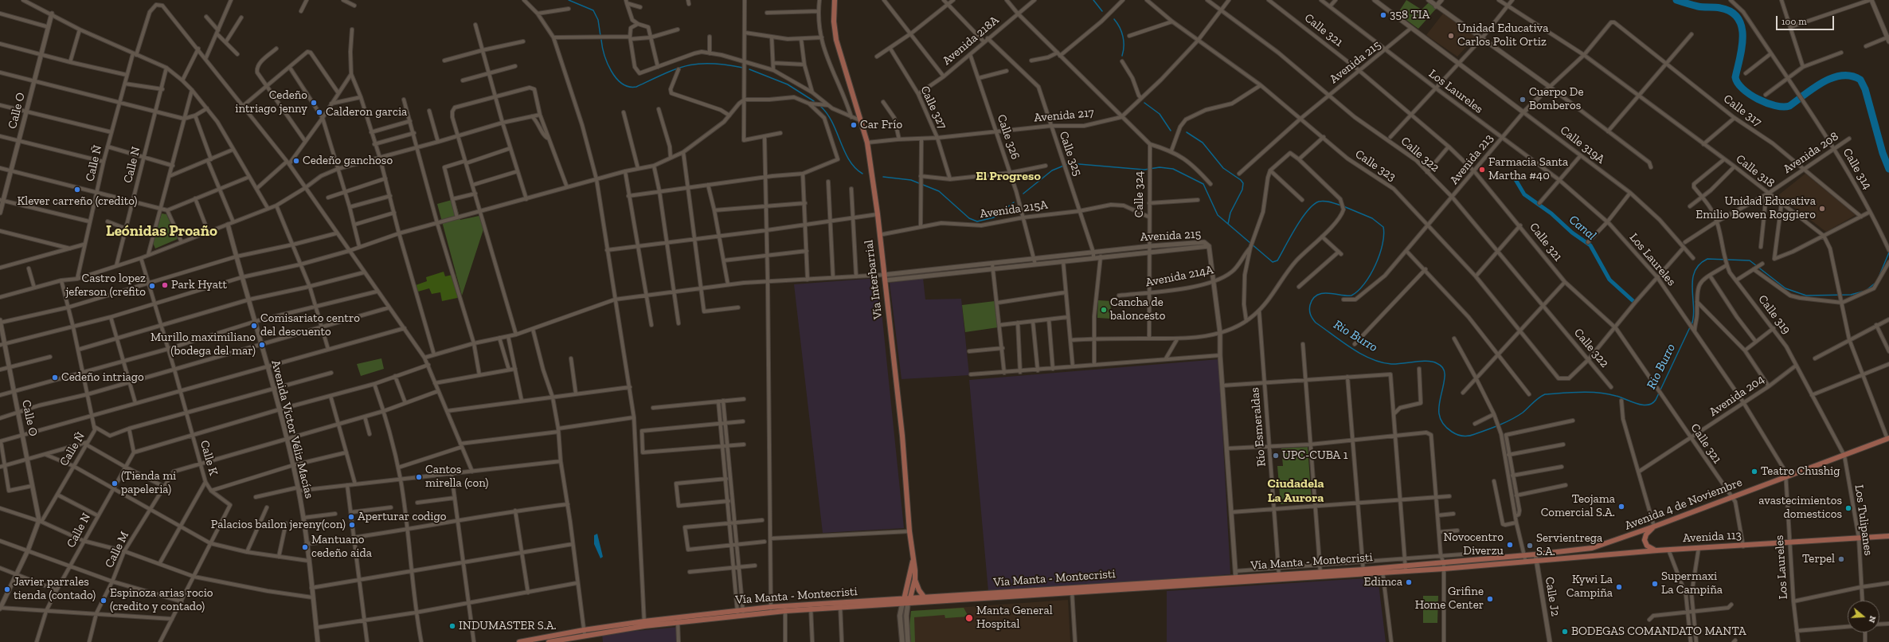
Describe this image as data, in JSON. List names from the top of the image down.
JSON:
{
  "streets": {
    "main road": [
      "Vía Interbarrial",
      "Avenida 4 de Noviembre",
      "Avenida 113",
      "Vía Manta - Montecristi"
    ],
    "street": [
      "Calle 321",
      "Avenida 218A",
      "Avenida 215",
      "Los Laureles",
      "Calle 327",
      "Calle O",
      "Calle 317",
      "Avenida 217",
      "Calle 326",
      "Calle 319A",
      "Avenida 208",
      "Calle 325",
      "Calle 322",
      "Avenida 213",
      "Calle Ñ",
      "Calle N",
      "Calle 323",
      "Calle 314",
      "Calle 318",
      "Calle 324",
      "Avenida 215A",
      "Avenida 214A",
      "Calle 319",
      "Avenida 204",
      "Río Esmeraldas",
      "Avenida Víctor Véliz Macías",
      "Calle K",
      "Los Tulipanes",
      "Calle M",
      "Calle J2"
    ]
  },
  "crossings": [
    ["Calle 321", "Avenida 215"],
    ["Calle 321", "Avenida 213"],
    ["Calle 321", "Avenida 204"],
    ["Calle 321", "Avenida 4 de Noviembre"],
    ["Calle 321", "Avenida 113"],
    ["Avenida 218A", "Calle 327"],
    ["Avenida 218A", "Calle 326"],
    ["Avenida 218A", "Calle 325"],
    ["Avenida 215", "Los Laureles"],
    ["Avenida 215", "Calle 326"],
    ["Avenida 215", "Calle 319A"],
    ["Avenida 215", "Calle 325"],
    ["Avenida 215", "Calle 322"],
    ["Avenida 215", "Calle 323"],
    ["Avenida 215", "Calle 324"],
    ["Avenida 215", "Vía Interbarrial"],
    ["Los Laureles", "Avenida 213"],
    ["Los Laureles", "Avenida 204"],
    ["Los Laureles", "Avenida 4 de Noviembre"],
    ["Los Laureles", "Avenida 113"],
    ["Calle 327", "Avenida 217"],
    ["Calle O", "Calle Ñ"],
    ["Calle 317", "Avenida 208"],
    ["Calle 317", "Avenida 213"],
    ["Avenida 217", "Calle 326"],
    ["Avenida 217", "Calle 325"],
    ["Avenida 217", "Calle 322"],
    ["Avenida 217", "Calle 323"],
    ["Avenida 217", "Vía Interbarrial"],
    ["Calle 326", "Avenida 215A"],
    ["Calle 319A", "Avenida 213"],
    ["Avenida 208", "Calle 314"],
    ["Avenida 208", "Calle 318"],
    ["Avenida 208", "Calle 319"],
    ["Calle 325", "Avenida 215A"],
    ["Calle 322", "Avenida 213"],
    ["Calle 322", "Calle 323"],
    ["Avenida 213", "Calle 323"],
    ["Avenida 213", "Calle 318"],
    ["Calle 318", "Calle 319"],
    ["Calle 318", "Avenida 4 de Noviembre"],
    ["Calle 324", "Avenida 215A"],
    ["Calle 324", "Avenida 214A"],
    ["Avenida 215A", "Vía Interbarrial"],
    ["Vía Interbarrial", "Vía Manta - Montecristi"],
    ["Calle 319", "Avenida 204"],
    ["Calle 319", "Avenida 4 de Noviembre"],
    ["Calle 319", "Los Tulipanes"],
    ["Río Esmeraldas", "Vía Manta - Montecristi"],
    ["Calle K", "Calle M"],
    ["Avenida 4 de Noviembre", "Los Tulipanes"],
    ["Avenida 4 de Noviembre", "Vía Manta - Montecristi"],
    ["Los Tulipanes", "Avenida 113"],
    ["Avenida 113", "Vía Manta - Montecristi"],
    ["Avenida 113", "Calle J2"],
    ["Vía Manta - Montecristi", "Calle J2"]
  ],
  "districts": ["El Progreso", "Leónidas Proaño", "Ciudadela La Aurora"],
  "water": ["Canal", "Rio Burro"],
  "places": [
    "358 TIA",
    "Unidad Educativa Carlos Polit Ortiz",
    "Cuerpo De Bomberos",
    "Cedeño intriago jenny",
    "Calderon garcia",
    "Car Frío",
    "Cedeño ganchoso",
    "Farmacia Santa Martha #40",
    "Klever carreño (credito)",
    "Unidad Educativa Emilio Bowen Roggiero",
    "Park Hyatt",
    "Castro lopez jeferson (crefito",
    "Cancha de baloncesto",
    "Comisariato centro del descuento",
    "Murillo maximiliano (bodega del mar)",
    "Cedeño intriago",
    "UPC-CUBA 1",
    "Teatro Chushig",
    "Cantos mirella (con)",
    "(Tienda mi papeleria)",
    "Teojama Comercial S.A.",
    "avastecimientos domesticos",
    "Aperturar codigo",
    "Palacios bailon jereny(con)",
    "Novocentro Diverzu",
    "Servientrega S.A.",
    "Mantuano cedeño aida",
    "Terpel",
    "Edimca",
    "Supermaxi La Campiña",
    "Kywi La Campiña",
    "Javier parrales tienda (contado)",
    "Grifine Home Center",
    "Espinoza arias rocio (credito y contado)",
    "Manta General Hospital",
    "INDUMASTER S.A.",
    "BODEGAS COMANDATO MANTA"
  ],
  "scale_bar": "100 m",
  "north": "right"
}
